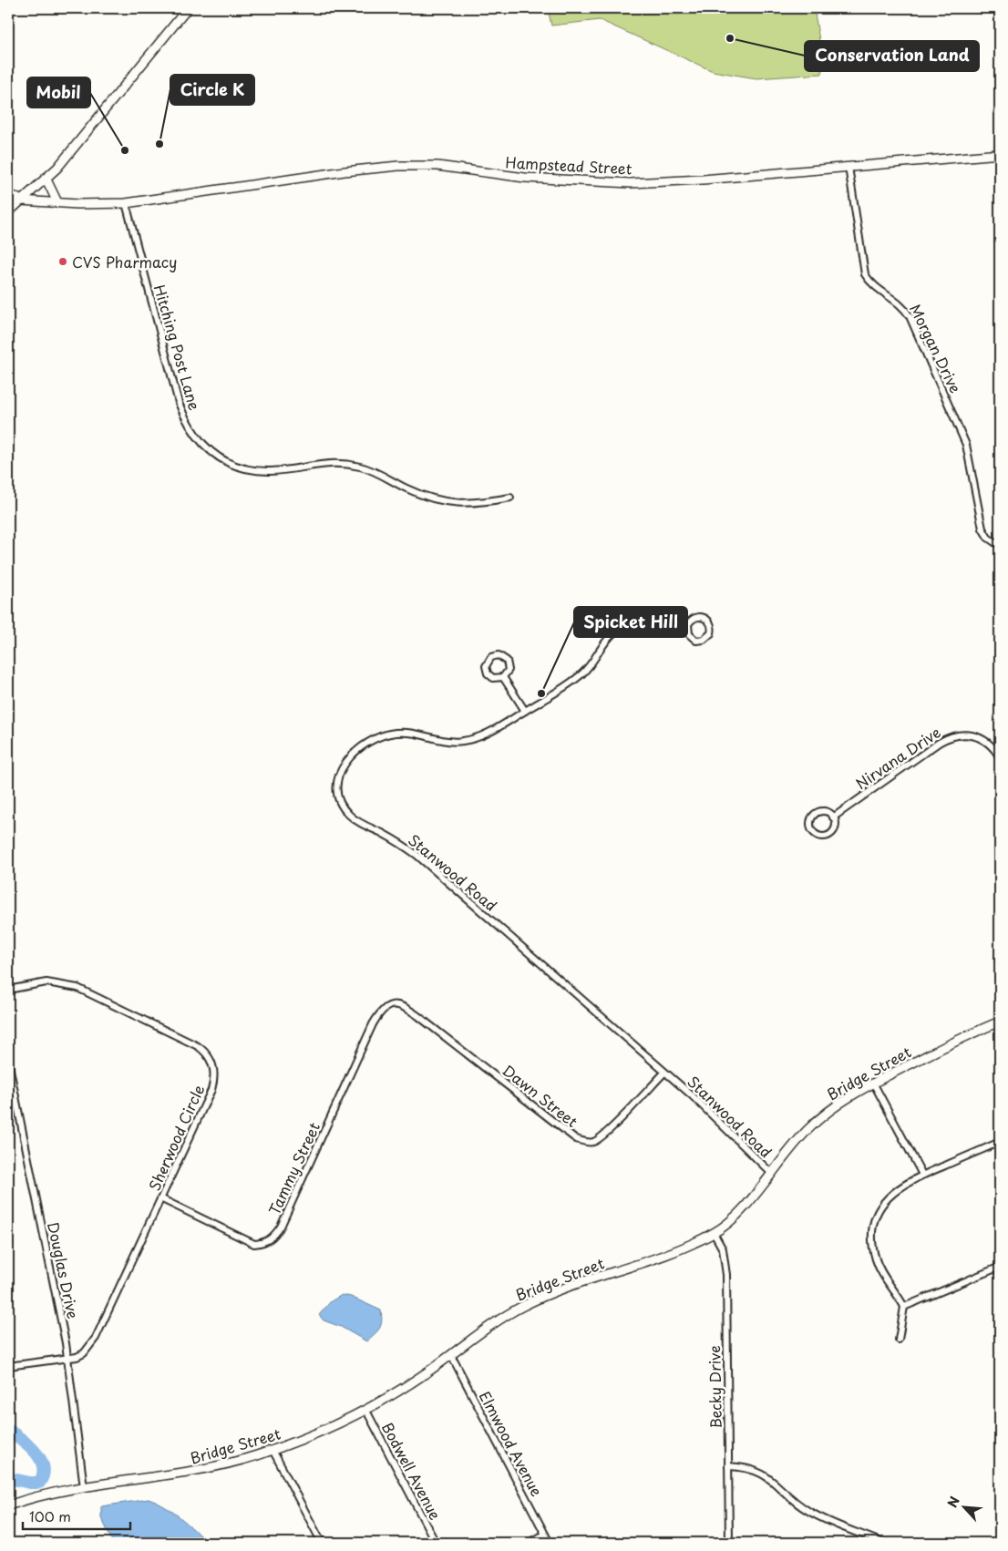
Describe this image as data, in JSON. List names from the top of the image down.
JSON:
{
  "streets": {
    "main road": ["Hampstead Street", "Bridge Street"],
    "street": [
      "Hitching Post Lane",
      "Morgan Drive",
      "Nirvana Drive",
      "Stanwood Road",
      "Dawn Street",
      "Sherwood Circle",
      "Tammy Street",
      "Douglas Drive",
      "Becky Drive",
      "Elmwood Avenue",
      "Bodwell Avenue"
    ]
  },
  "crossings": [
    ["Hampstead Street", "Hitching Post Lane"],
    ["Hampstead Street", "Morgan Drive"],
    ["Stanwood Road", "Bridge Street"],
    ["Stanwood Road", "Dawn Street"],
    ["Bridge Street", "Douglas Drive"],
    ["Bridge Street", "Becky Drive"],
    ["Bridge Street", "Elmwood Avenue"],
    ["Bridge Street", "Bodwell Avenue"],
    ["Dawn Street", "Tammy Street"],
    ["Sherwood Circle", "Tammy Street"],
    ["Sherwood Circle", "Douglas Drive"]
  ],
  "places": [
    "Conservation Land",
    "Circle K",
    "Mobil",
    "CVS Pharmacy",
    "Spicket Hill"
  ],
  "scale_bar": "100 m",
  "north": "top left"
}
